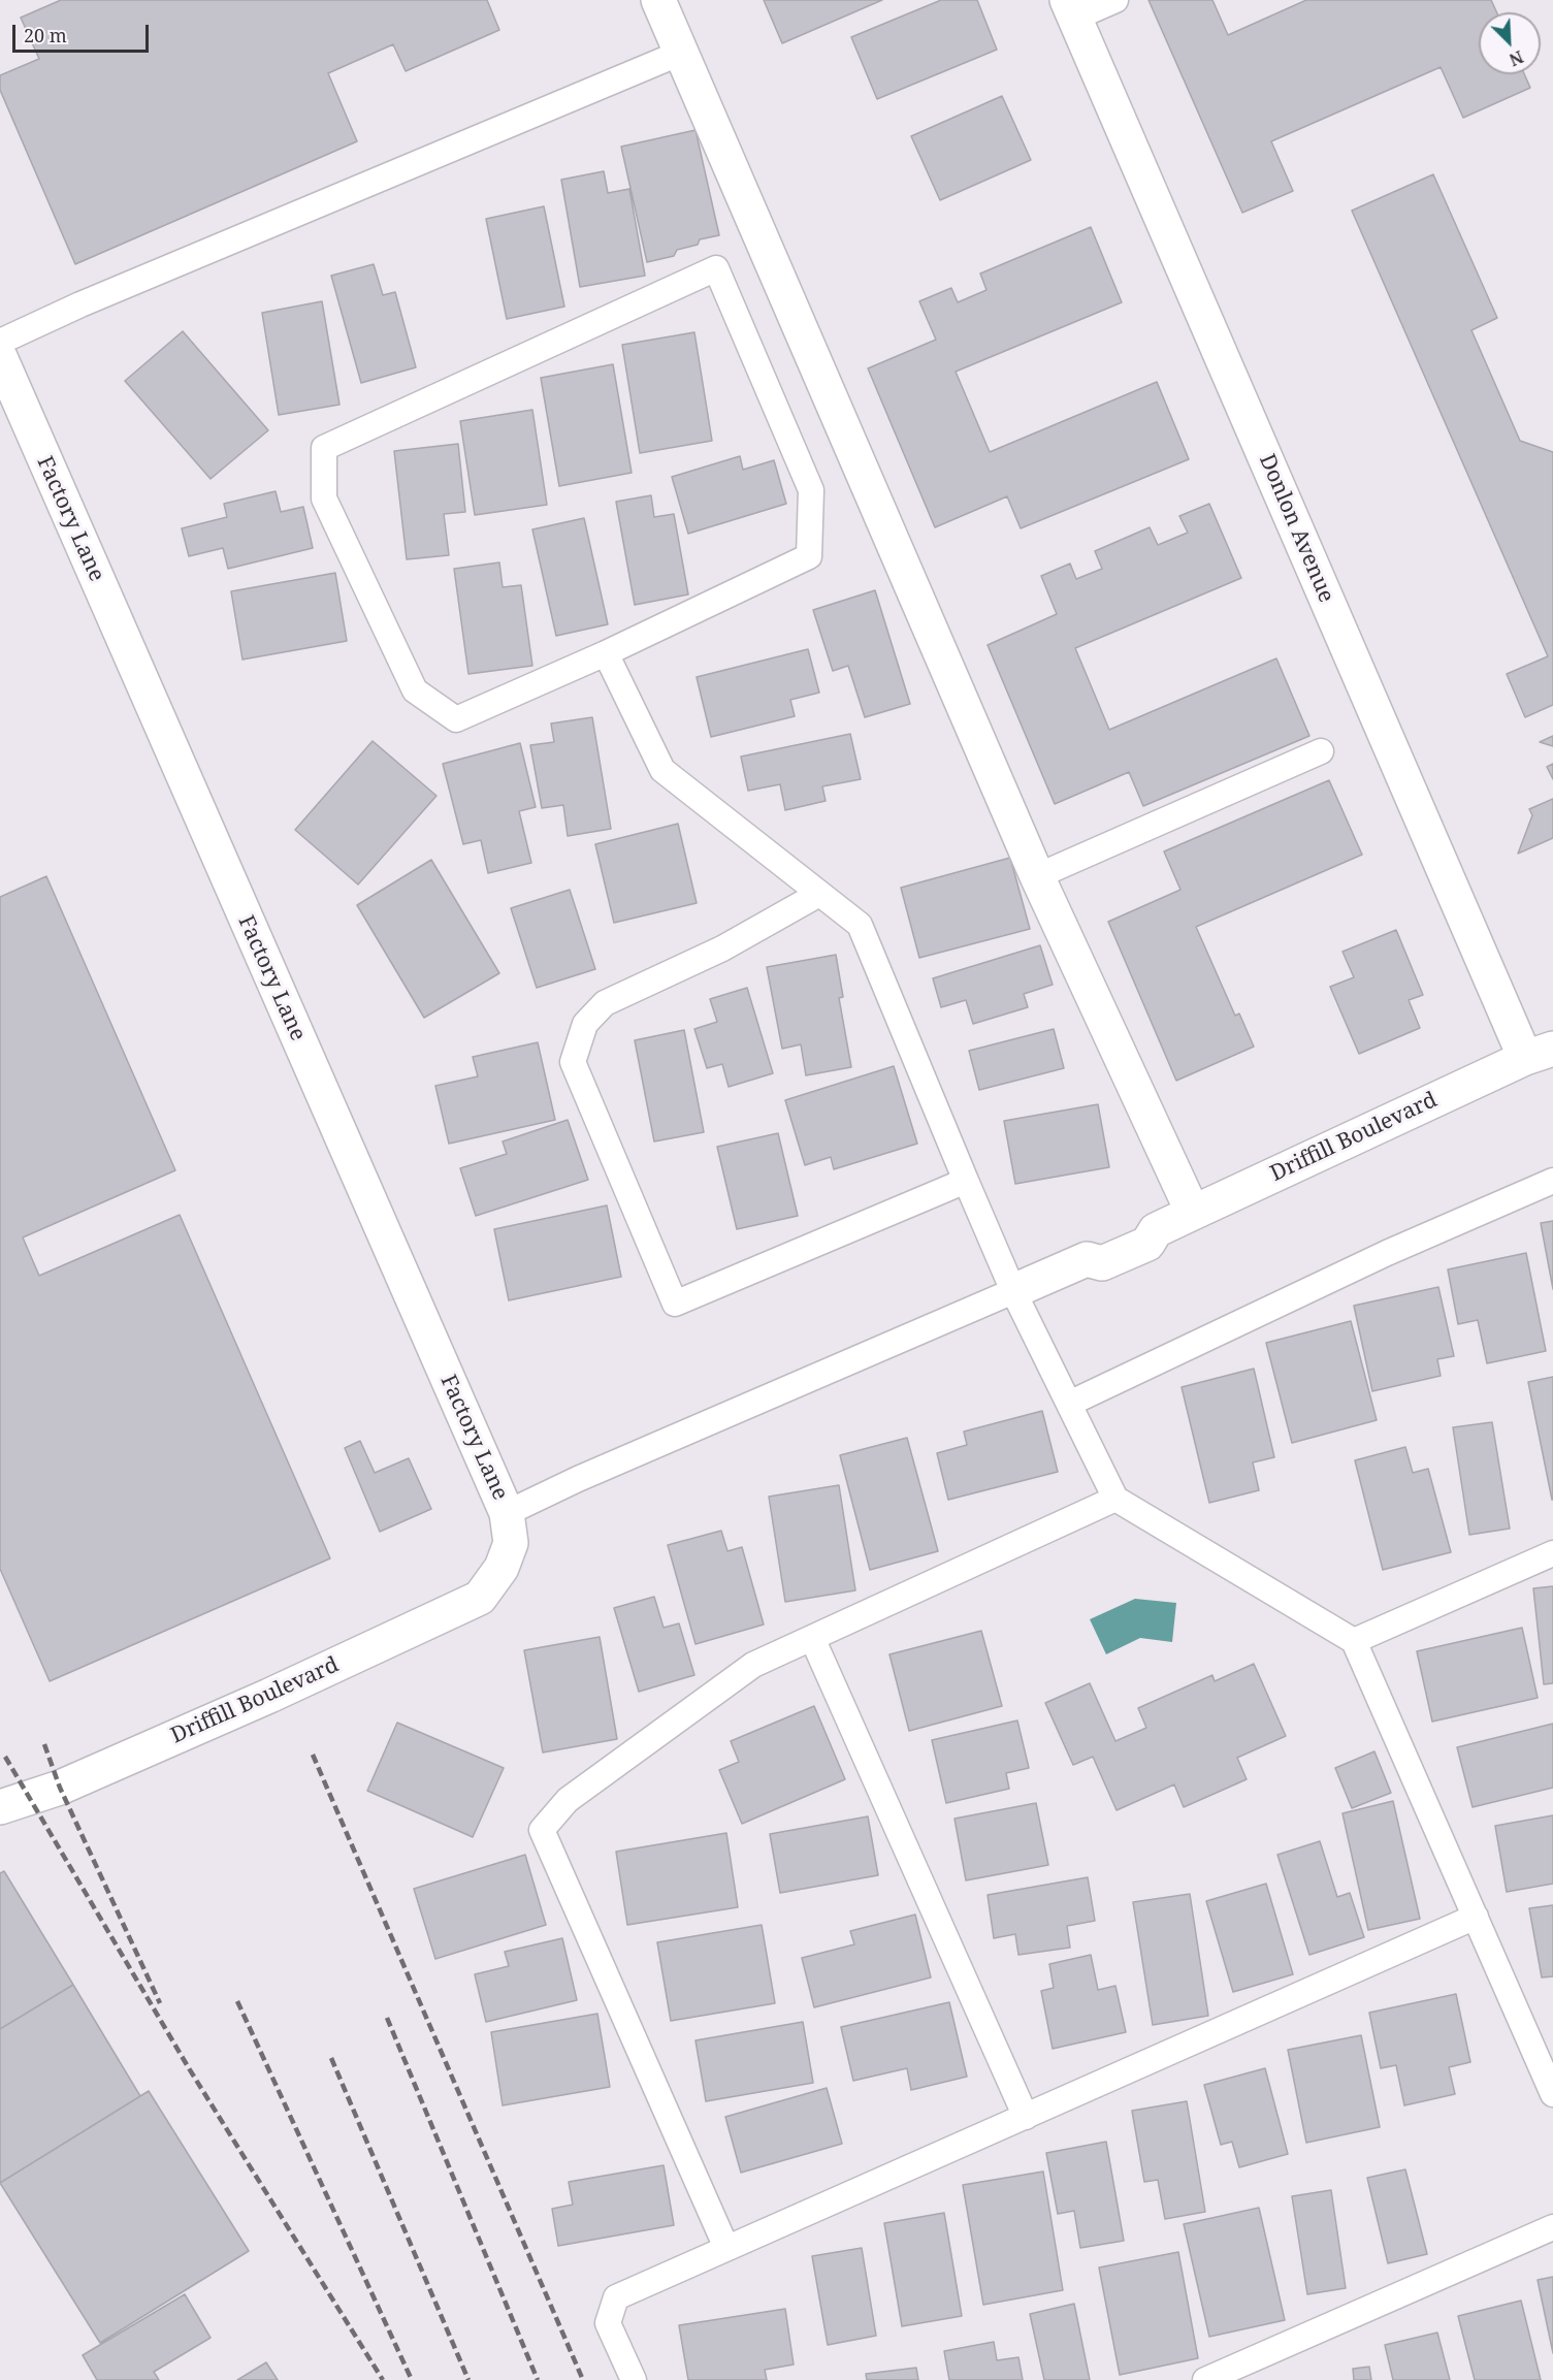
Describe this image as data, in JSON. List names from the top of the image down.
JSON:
{
  "streets": {
    "street": ["Factory Lane", "Donlon Avenue", "Driffill Boulevard"]
  },
  "crossings": [
    ["Factory Lane", "Driffill Boulevard"],
    ["Donlon Avenue", "Driffill Boulevard"]
  ],
  "scale_bar": "20 m",
  "north": "bottom right"
}
